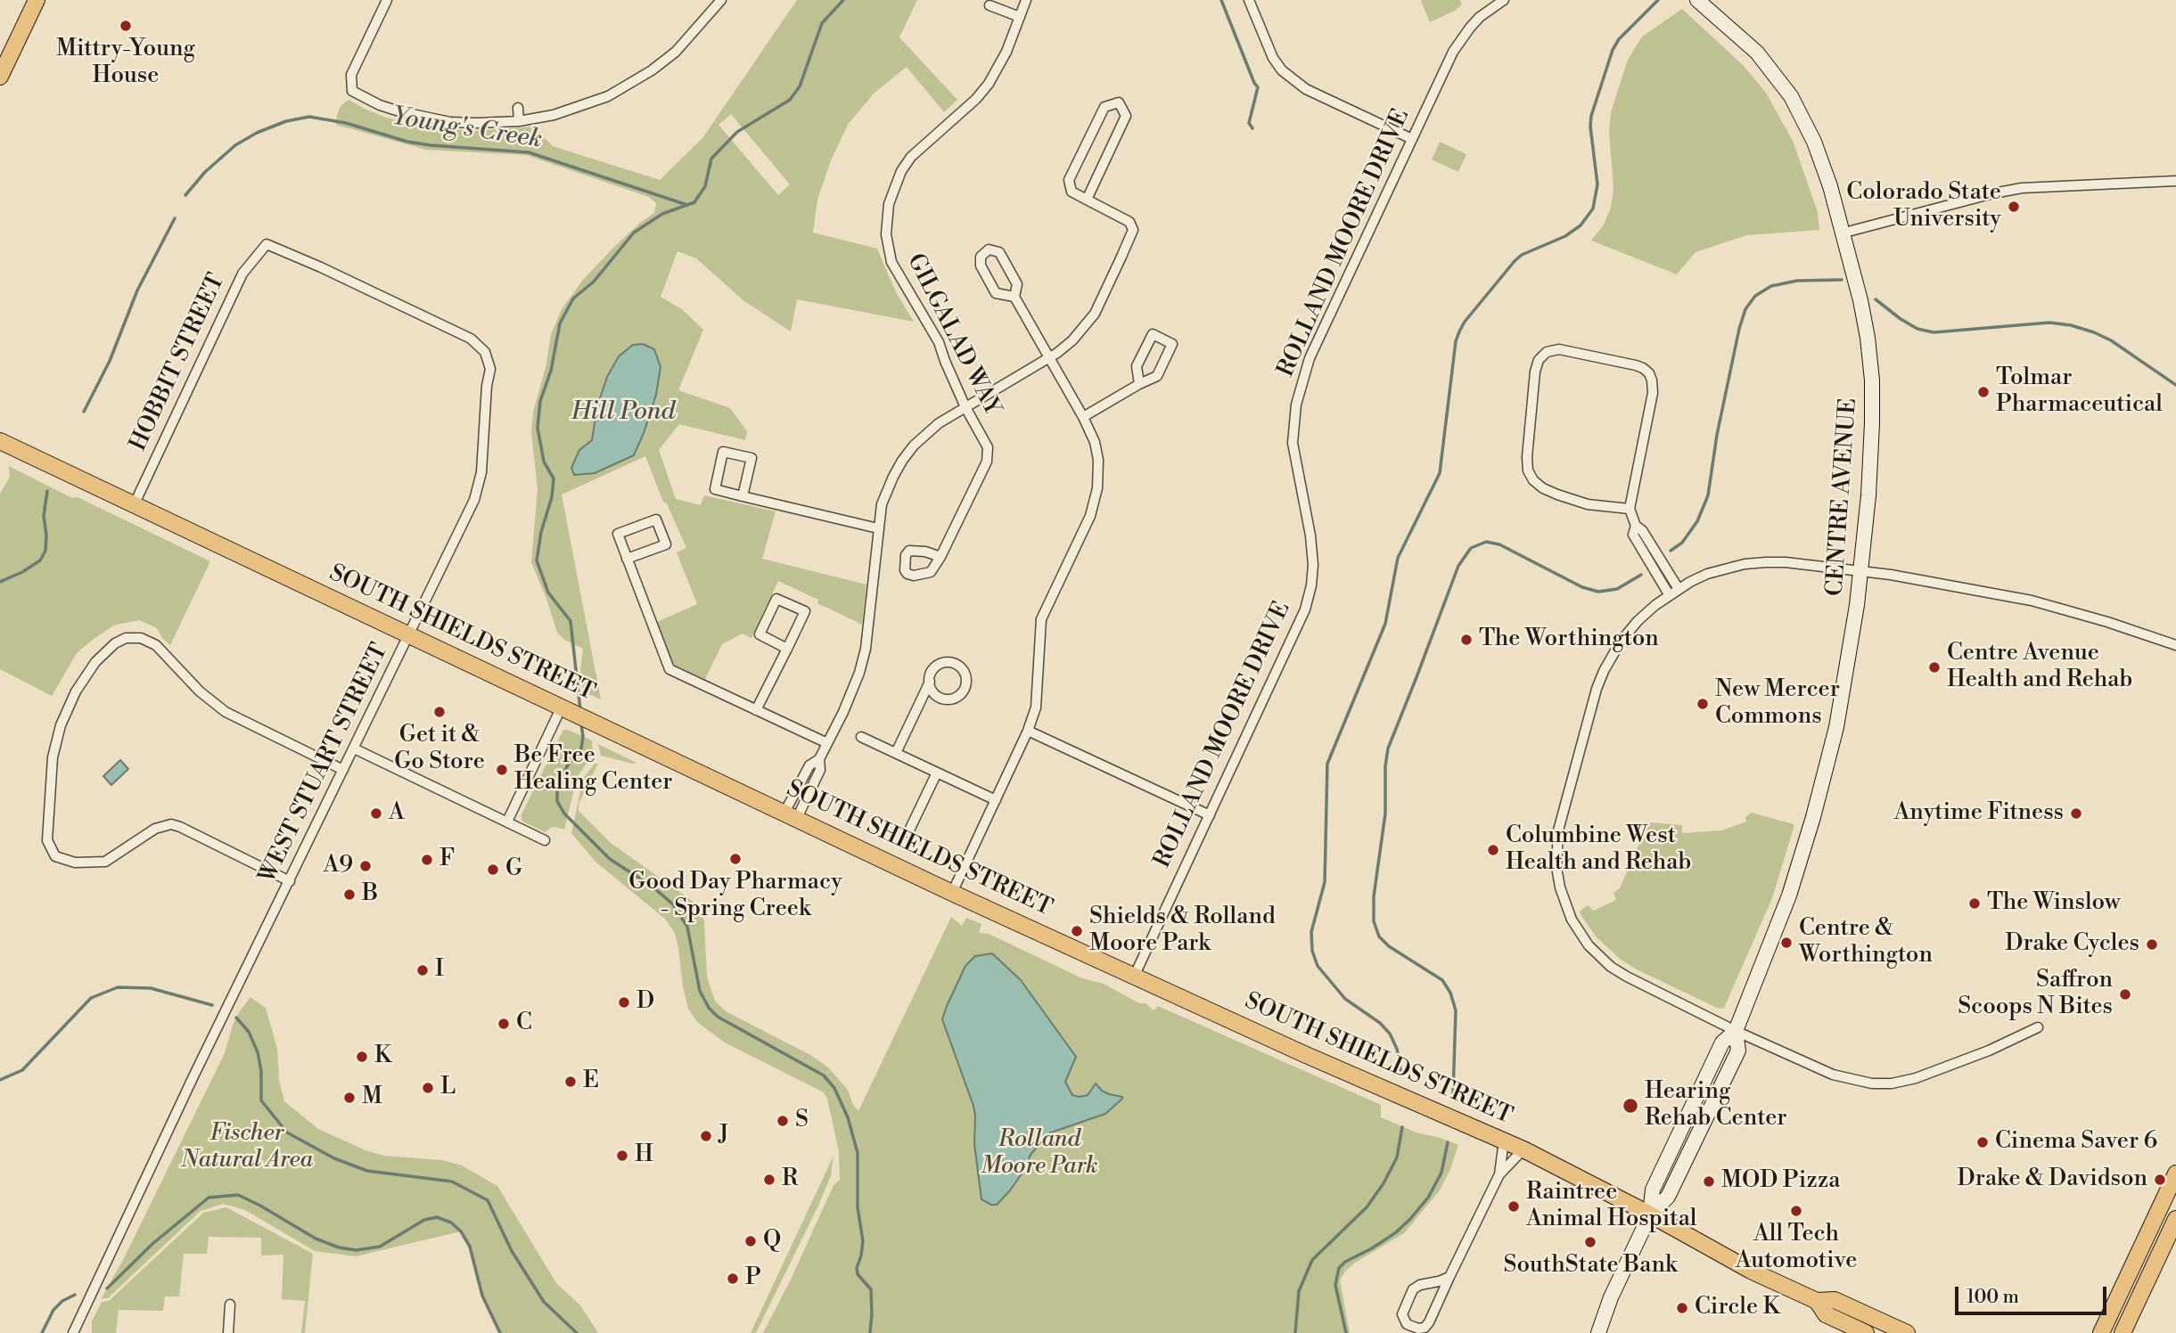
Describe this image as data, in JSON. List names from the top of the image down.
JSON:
{
  "streets": {
    "main road": ["SOUTH SHIELDS STREET"],
    "street": [
      "ROLLAND MOORE DRIVE",
      "GILGALAD WAY",
      "HOBBIT STREET",
      "CENTRE AVENUE",
      "WEST STUART STREET"
    ]
  },
  "crossings": [
    ["ROLLAND MOORE DRIVE", "SOUTH SHIELDS STREET"],
    ["HOBBIT STREET", "SOUTH SHIELDS STREET"],
    ["HOBBIT STREET", "WEST STUART STREET"],
    ["CENTRE AVENUE", "SOUTH SHIELDS STREET"],
    ["SOUTH SHIELDS STREET", "WEST STUART STREET"]
  ],
  "water": ["Young's Creek", "Hill Pond"],
  "parks": ["Fischer Natural Area", "Rolland Moore Park"],
  "places": [
    "Mittry-Young House",
    "Colorado State University",
    "Tolmar Pharmaceutical",
    "The Worthington",
    "Centre Avenue Health and Rehab",
    "New Mercer Commons",
    "Get it & Go Store",
    "Be Free Healing Center",
    "A",
    "Anytime Fitness",
    "Columbine West Health and Rehab",
    "Good Day Pharmacy - Spring Creek",
    "F",
    "A9",
    "G",
    "B",
    "The Winslow",
    "Shields & Rolland Moore Park",
    "Centre & Worthington",
    "Drake Cycles",
    "I",
    "Saffron Scoops N Bites",
    "D",
    "C",
    "K",
    "E",
    "L",
    "M",
    "Hearing Rehab Center",
    "S",
    "J",
    "Cinema Saver 6",
    "H",
    "R",
    "Drake & Davidson",
    "MOD Pizza",
    "Raintree Animal Hospital",
    "All Tech Automotive",
    "Q",
    "SouthState Bank",
    "P",
    "Circle K"
  ],
  "scale_bar": "100 m"
}
